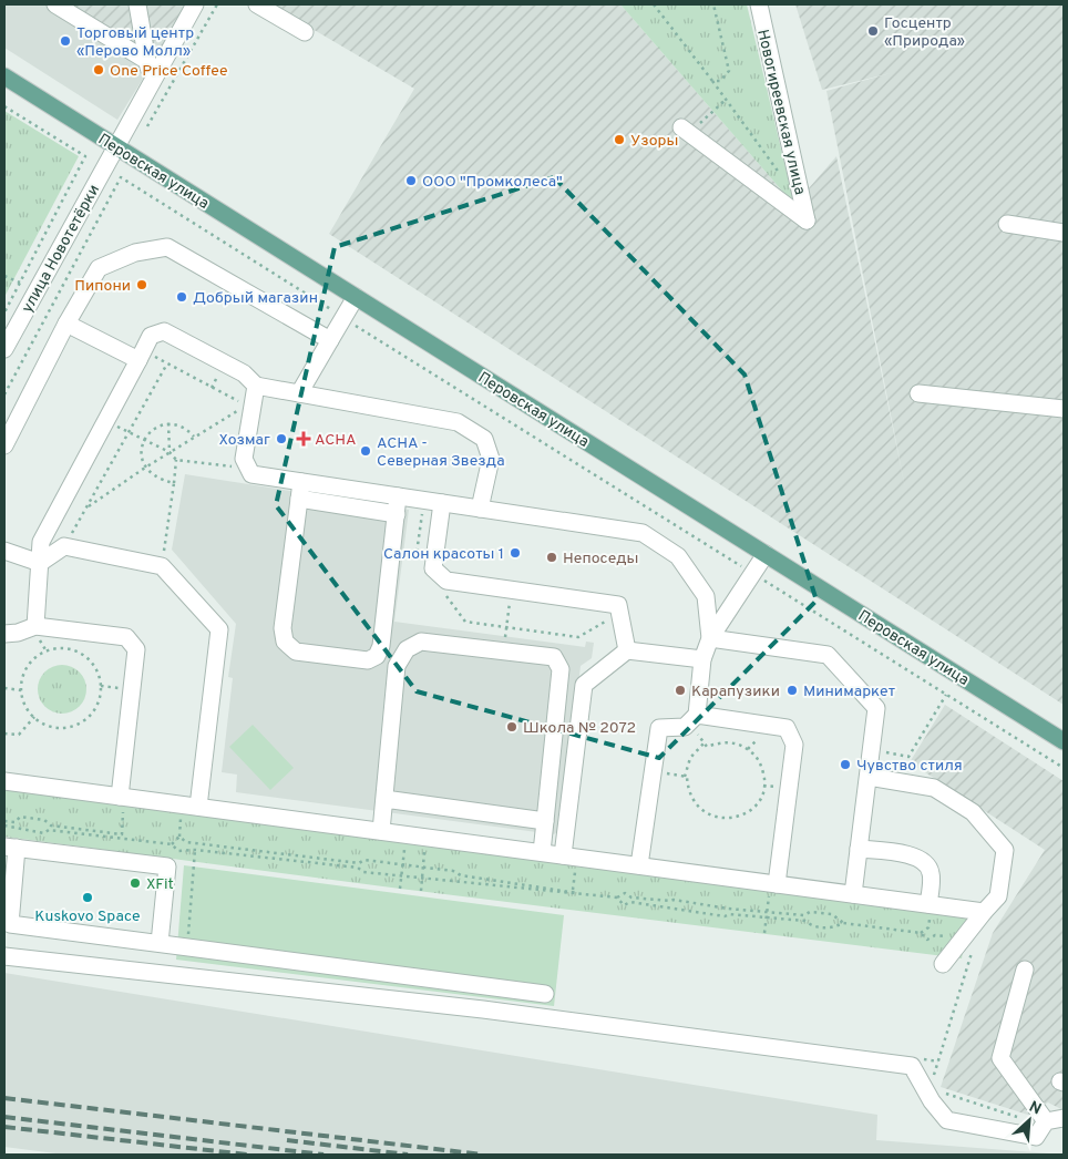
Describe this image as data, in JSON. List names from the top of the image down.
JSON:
{
  "streets": {
    "main road": ["Перовская улица"],
    "street": ["Новогиреевская улица", "улица Новотетёрки"]
  },
  "crossings": [
    ["Перовская улица", "улица Новотетёрки"]
  ],
  "places": {
    "other": [
      "Госцентр «Природа»",
      "Торговый центр «Перово Молл»",
      "One Price Coffee",
      "Узоры",
      "ООО \"Промколеса\"",
      "Пипони",
      "Добрый магазин",
      "Хозмаг",
      "АСНА - Северная Звезда",
      "Салон красоты 1",
      "Непоседы",
      "Карапузики",
      "Минимаркет",
      "Школа № 2072",
      "Чувство стиля",
      "XFit",
      "Kuskovo Space"
    ],
    "health": ["АСНА"]
  },
  "north": "top right"
}
